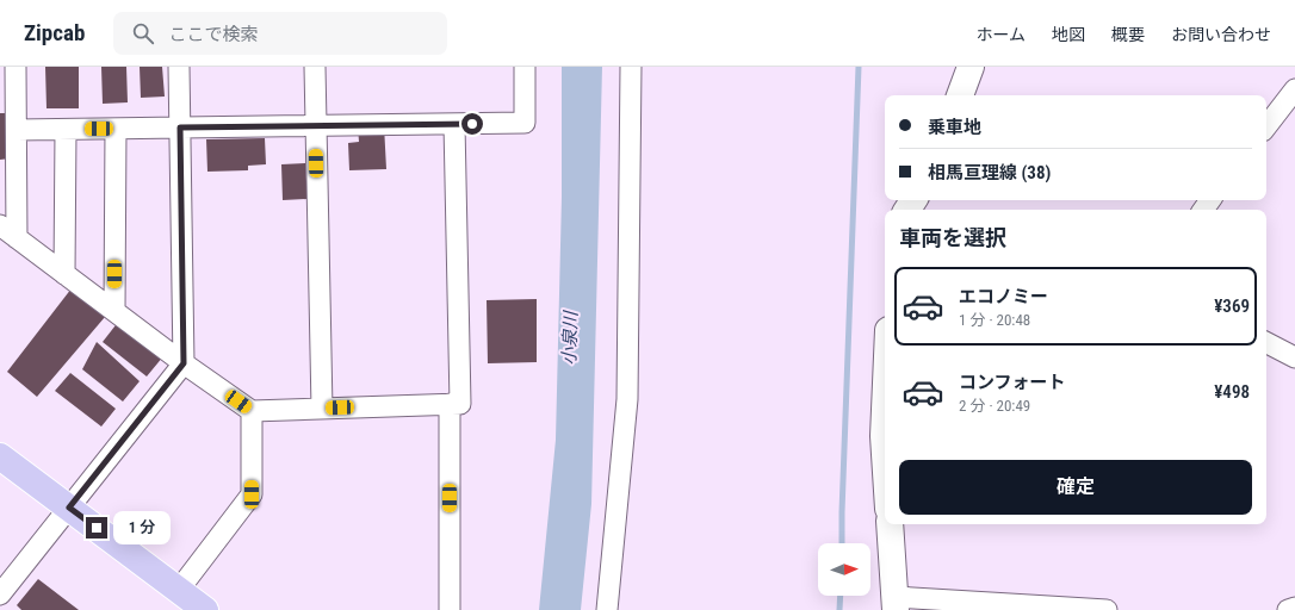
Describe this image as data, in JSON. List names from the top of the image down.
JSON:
{
  "water": ["小泉川"],
  "north": "right",
  "page": {
    "header": "Zipcab",
    "search": "ここで検索",
    "nav": [
      "ホーム",
      "地図",
      "概要",
      "お問い合わせ"
    ],
    "banner": ["乗車地", "相馬亘理線 (38)"],
    "heading": "車両を選択",
    "list": [
      {
        "name": "エコノミー",
        "note": "1 分 · 20:48",
        "value": "¥369"
      },
      {
        "name": "コンフォート",
        "note": "2 分 · 20:49",
        "value": "¥498"
      }
    ],
    "buttons": "確定",
    "bubble": "1 分"
  }
}
